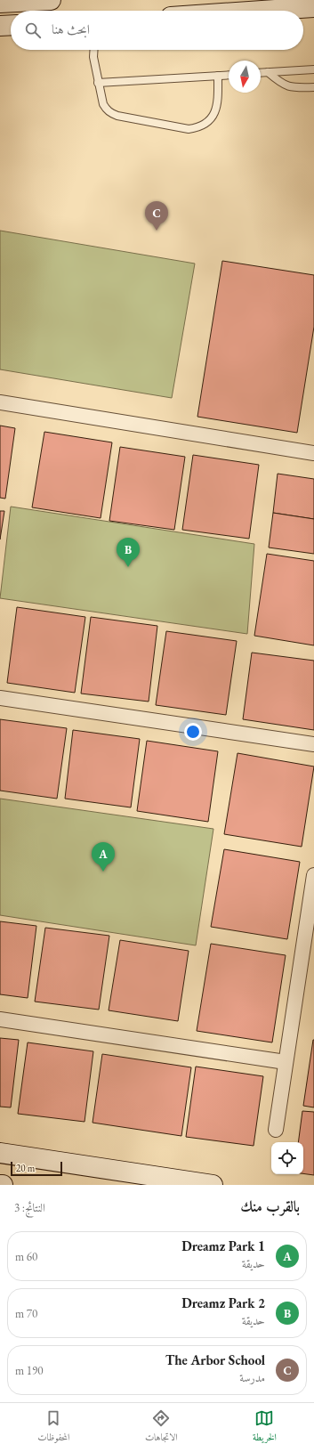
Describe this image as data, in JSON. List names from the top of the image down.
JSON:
{
  "scale_bar": "20 m",
  "north": "bottom",
  "page": {
    "search": "ابحث هنا",
    "pins": ["C", "B", "A"],
    "scale": "20 m",
    "heading": ["بالقرب منك", "النتائج: 3"],
    "list": [
      {
        "mark": "A",
        "name": "Dreamz Park 1",
        "note": "حديقة",
        "value": "60 m"
      },
      {
        "mark": "B",
        "name": "Dreamz Park 2",
        "note": "حديقة",
        "value": "70 m"
      },
      {
        "mark": "C",
        "name": "The Arbor School",
        "note": "مدرسة",
        "value": "190 m"
      }
    ],
    "nav": ["الخريطة", "الاتجاهات", "المحفوظات"]
  }
}
